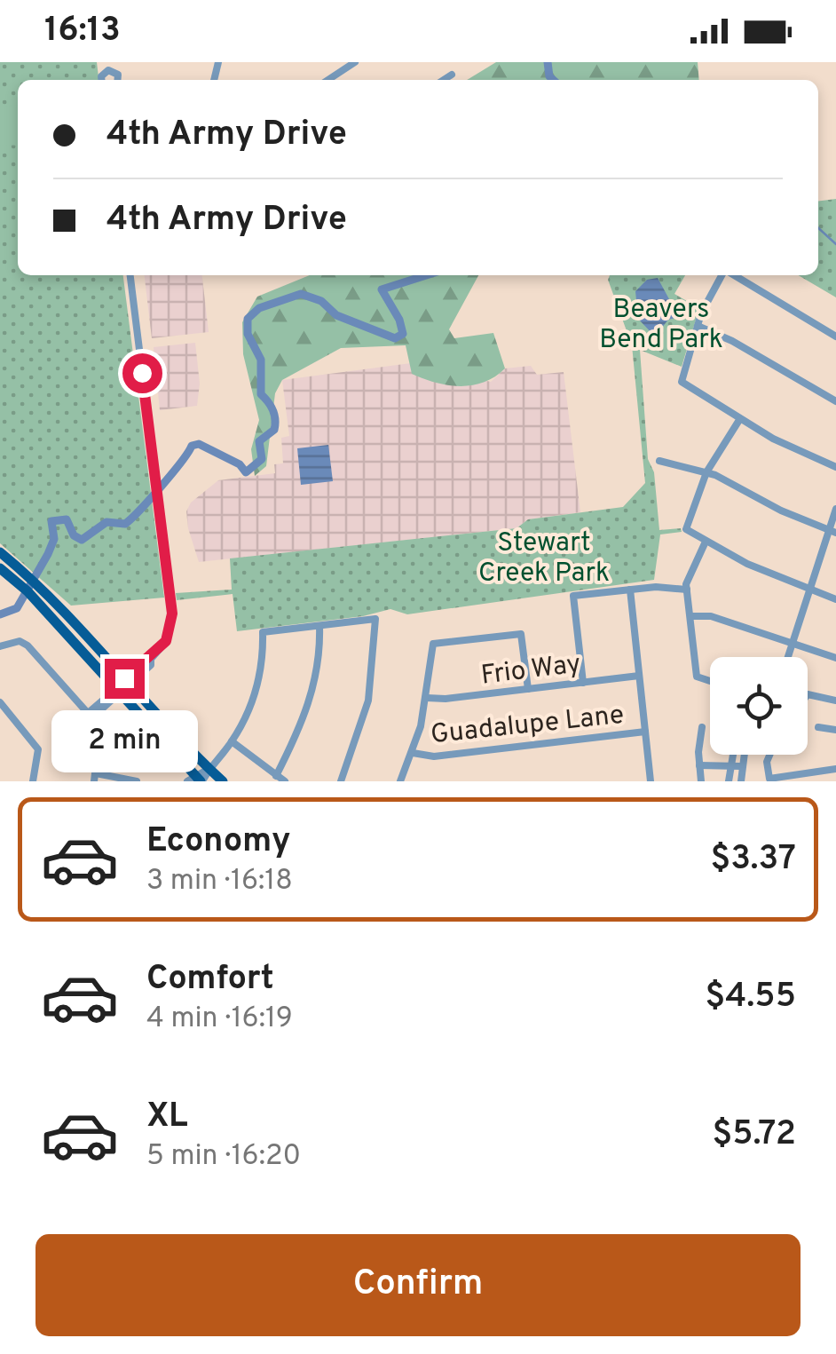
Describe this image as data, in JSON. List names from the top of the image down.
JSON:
{
  "streets": {
    "street": ["Frio Way", "Guadalupe Lane"]
  },
  "parks": ["Beavers Bend Park", "Stewart Creek Park"],
  "page": {
    "status": "16:13",
    "banner": ["4th Army Drive", "4th Army Drive"],
    "bubble": "2 min",
    "list": [
      {
        "name": "Economy",
        "note": "3 min · 16:18",
        "value": "$3.37"
      },
      {
        "name": "Comfort",
        "note": "4 min · 16:19",
        "value": "$4.55"
      },
      {
        "name": "XL",
        "note": "5 min · 16:20",
        "value": "$5.72"
      }
    ],
    "buttons": "Confirm"
  }
}
